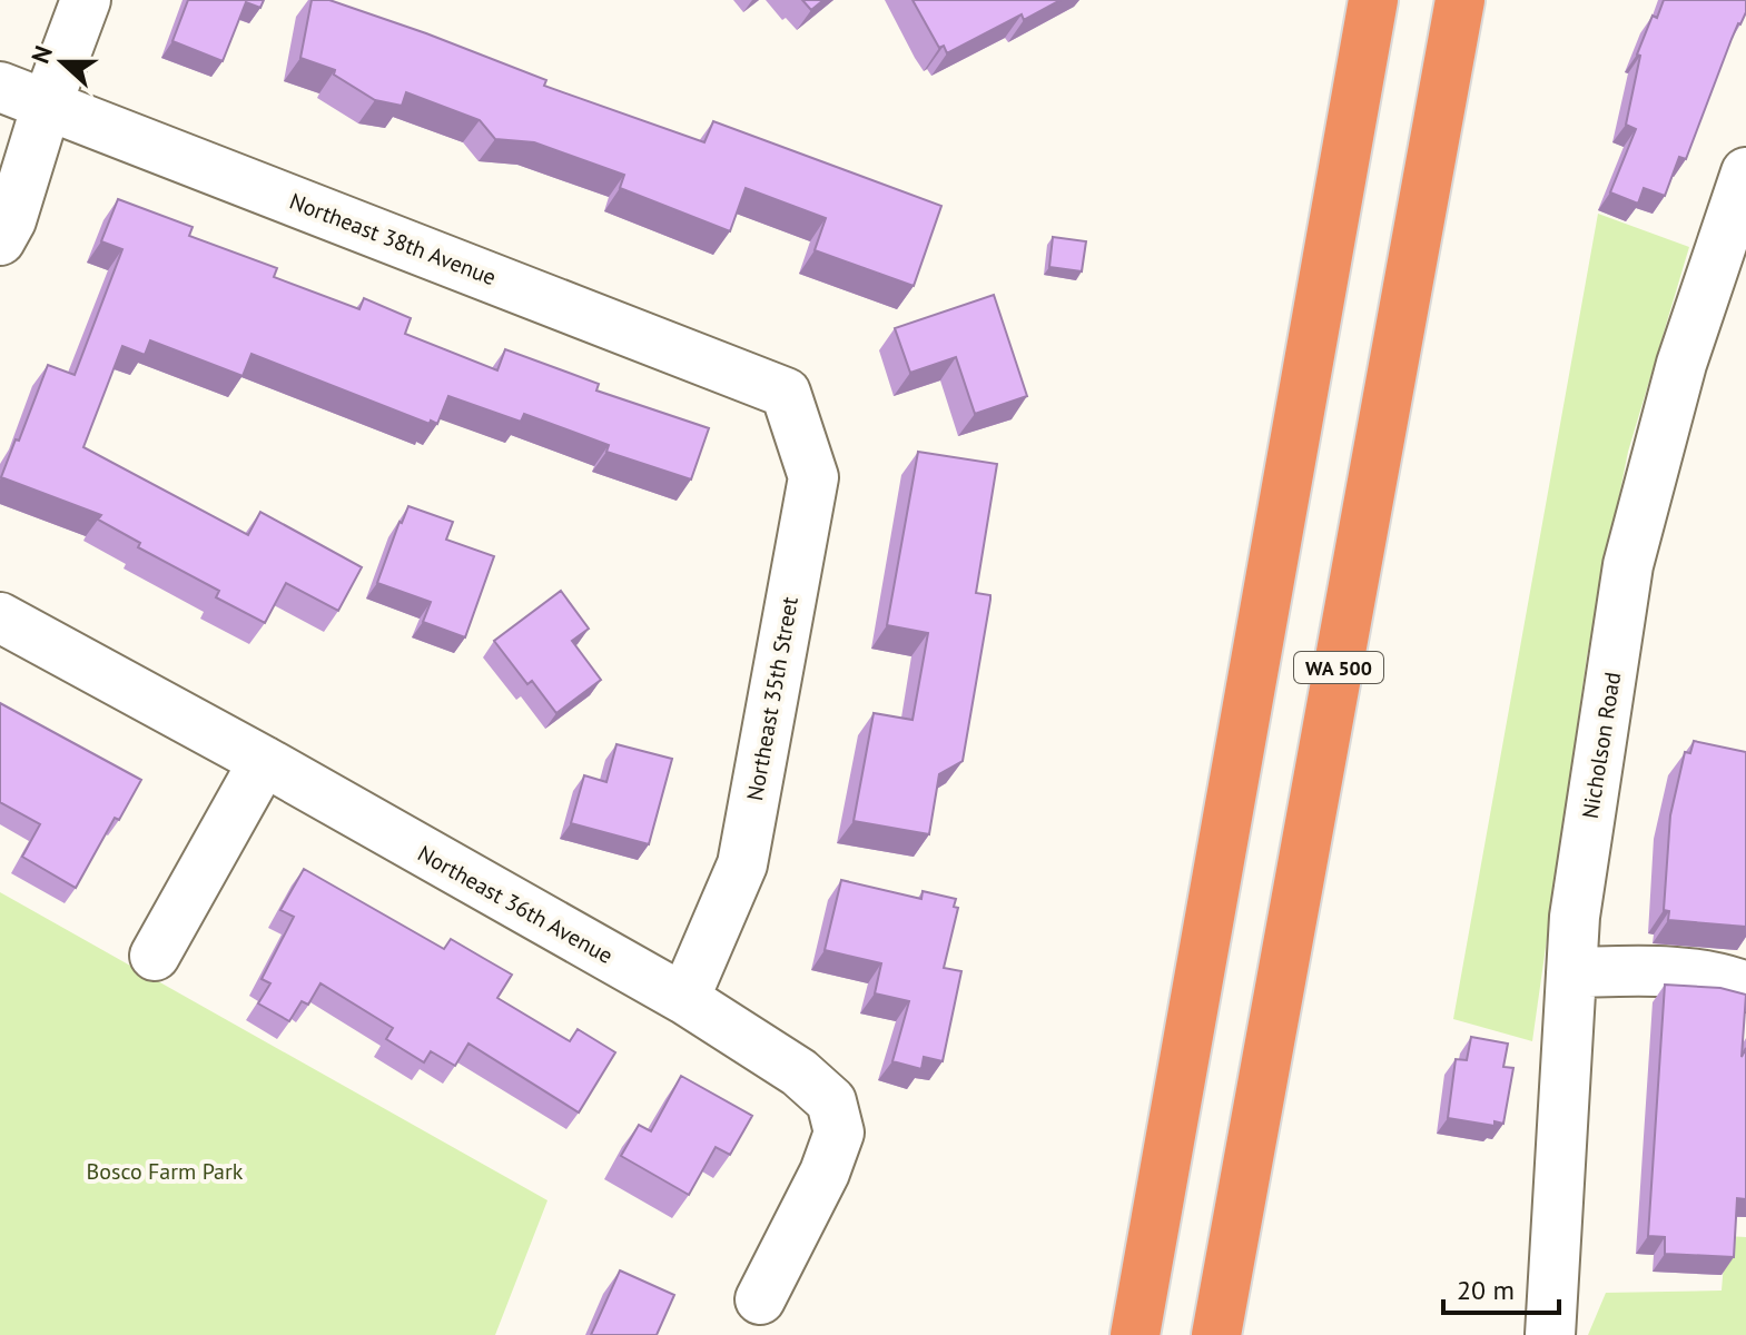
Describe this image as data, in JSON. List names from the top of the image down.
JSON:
{
  "streets": {
    "highway": ["WA 500"],
    "street": [
      "Northeast 38th Avenue",
      "Northeast 35th Street",
      "Nicholson Road",
      "Northeast 36th Avenue"
    ]
  },
  "crossings": [
    ["Northeast 38th Avenue", "Northeast 35th Street"],
    ["Northeast 35th Street", "Northeast 36th Avenue"]
  ],
  "parks": ["Bosco Farm Park"],
  "scale_bar": "20 m",
  "north": "left"
}
